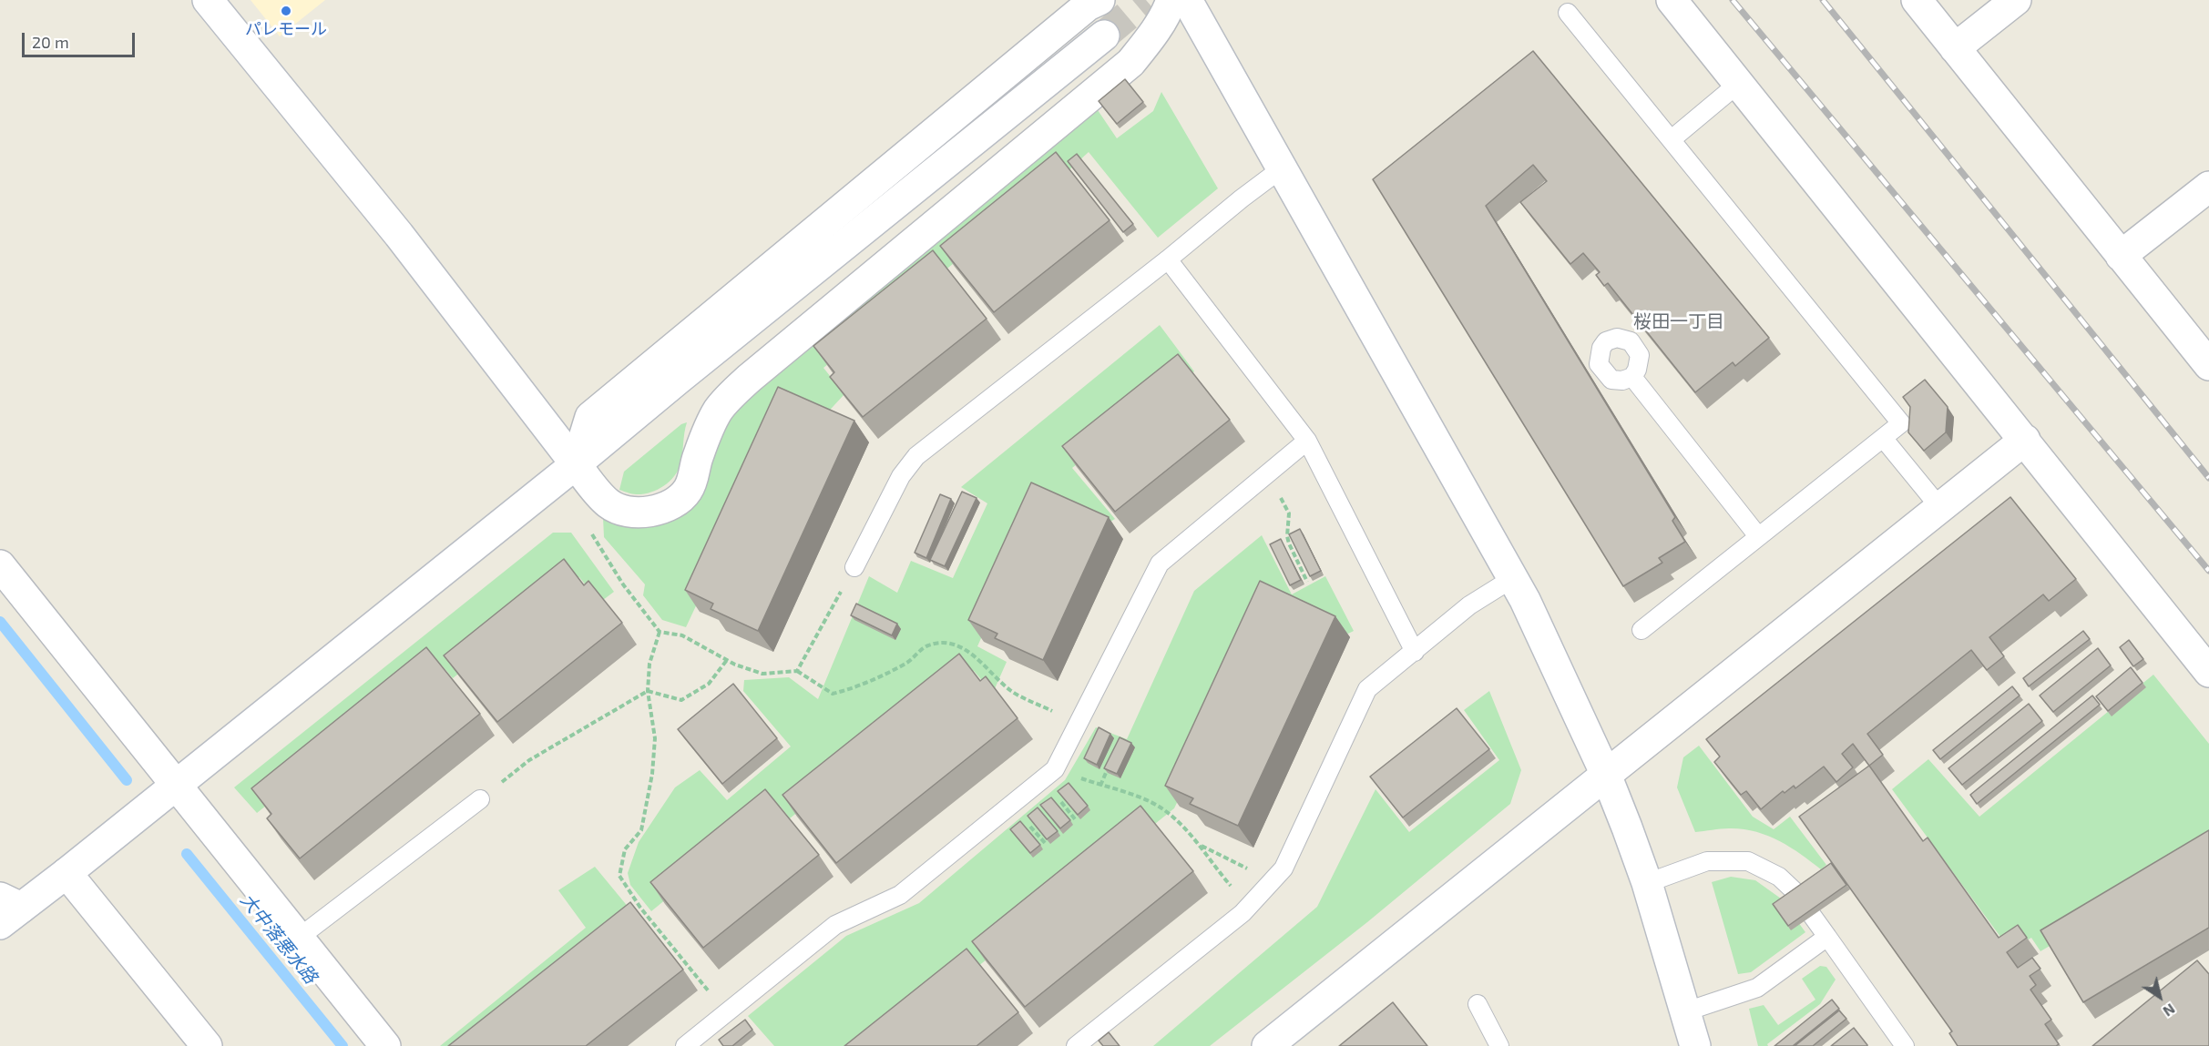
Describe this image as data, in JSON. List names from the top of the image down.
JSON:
{
  "districts": ["桜田一丁目"],
  "water": ["大中落悪水路"],
  "places": ["パレモール"],
  "scale_bar": "20 m",
  "north": "bottom right"
}
